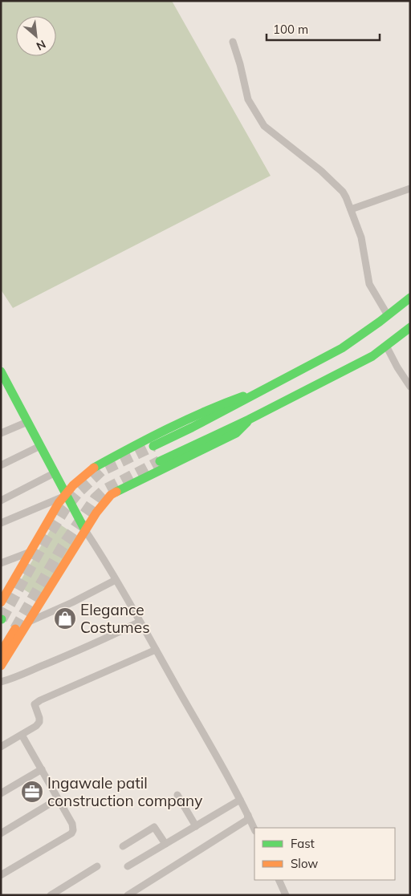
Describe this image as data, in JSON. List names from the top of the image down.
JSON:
{
  "places": {
    "shop": ["Elegance Costumes"],
    "office": ["Ingawale patil construction company"]
  },
  "legend": ["Fast", "Slow"],
  "scale_bar": "100 m",
  "north": "bottom right"
}
